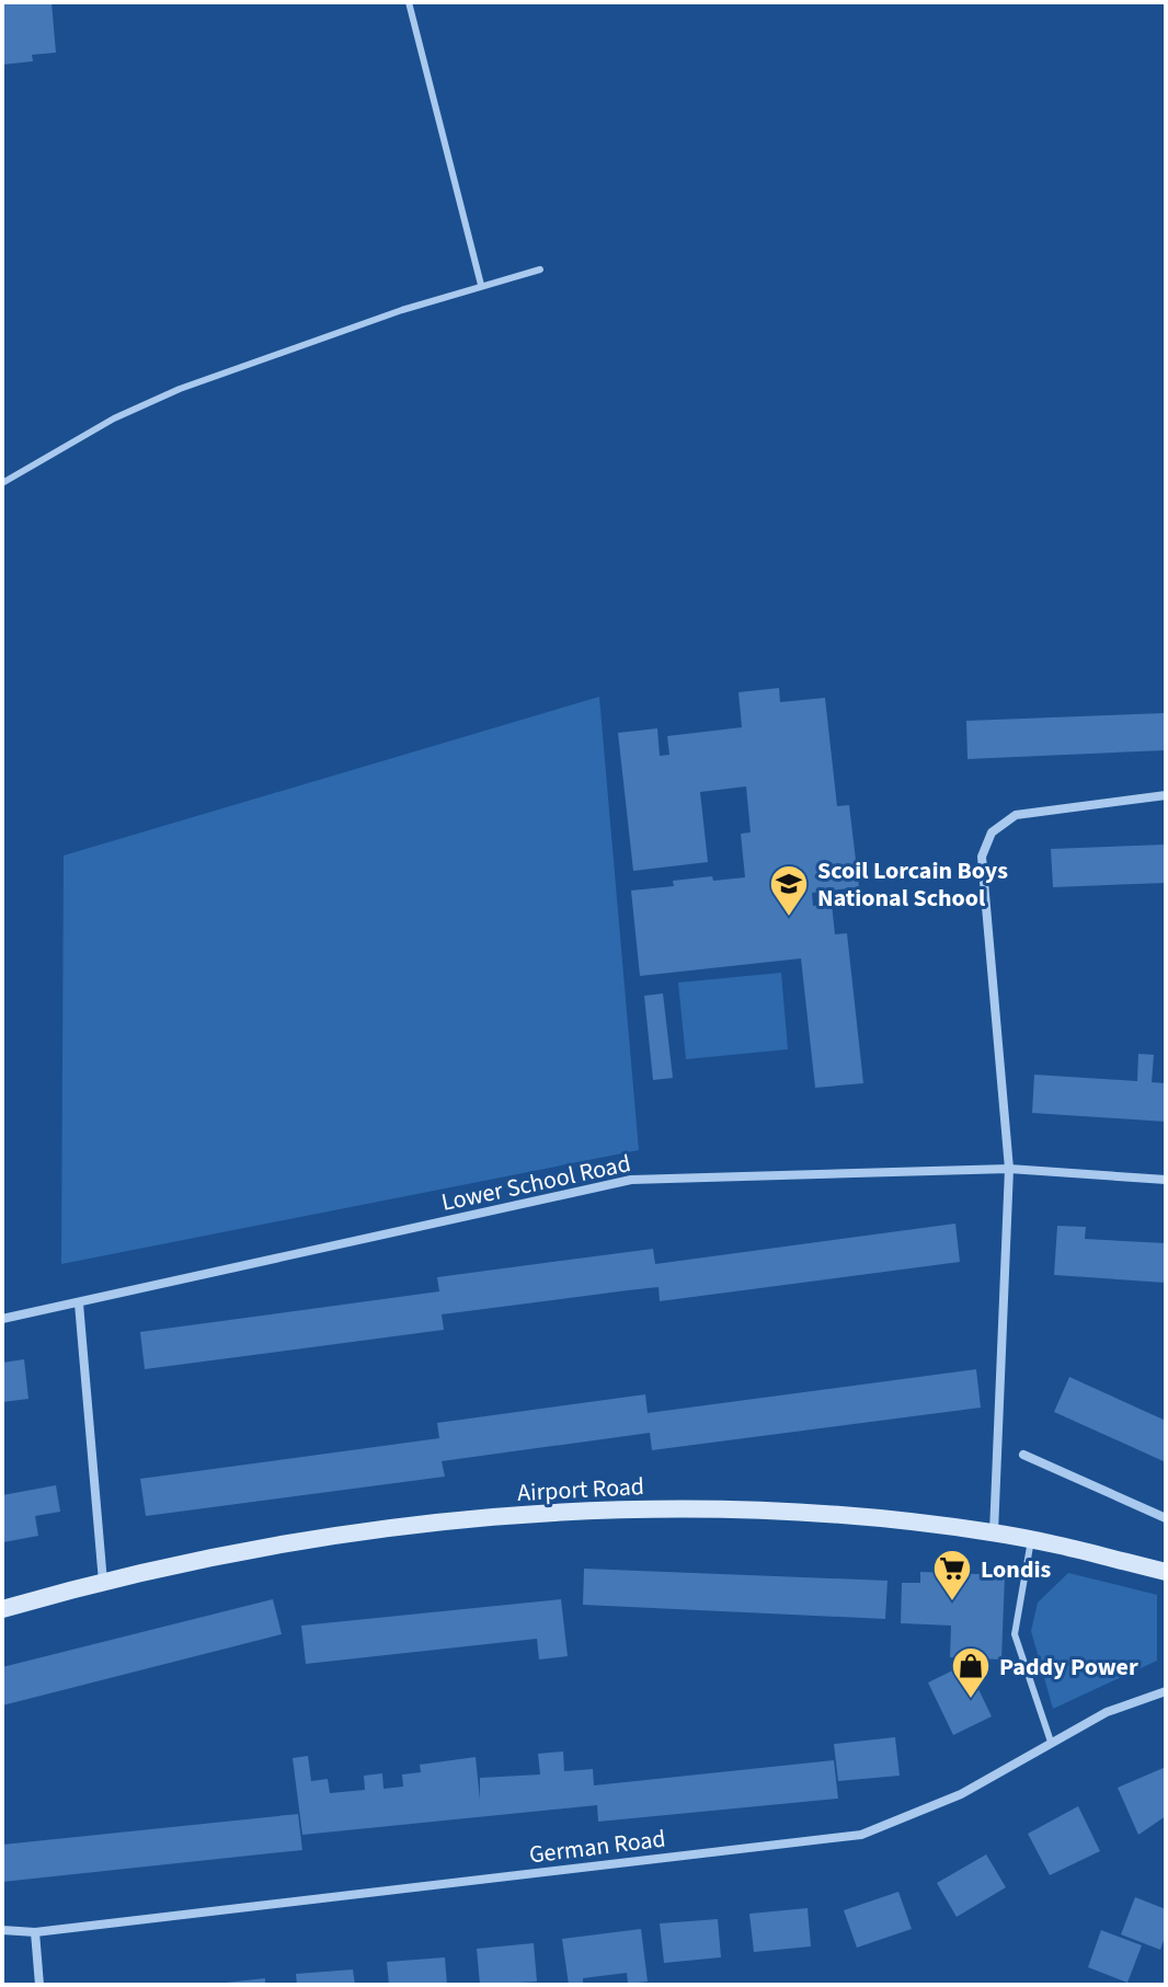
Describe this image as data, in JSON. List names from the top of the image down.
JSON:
{
  "streets": {
    "main road": ["Airport Road"],
    "street": ["Lower School Road", "German Road"]
  },
  "places": {
    "school or university": ["Scoil Lorcain Boys National School"],
    "supermarket": ["Londis"],
    "shop": ["Paddy Power"]
  }
}
